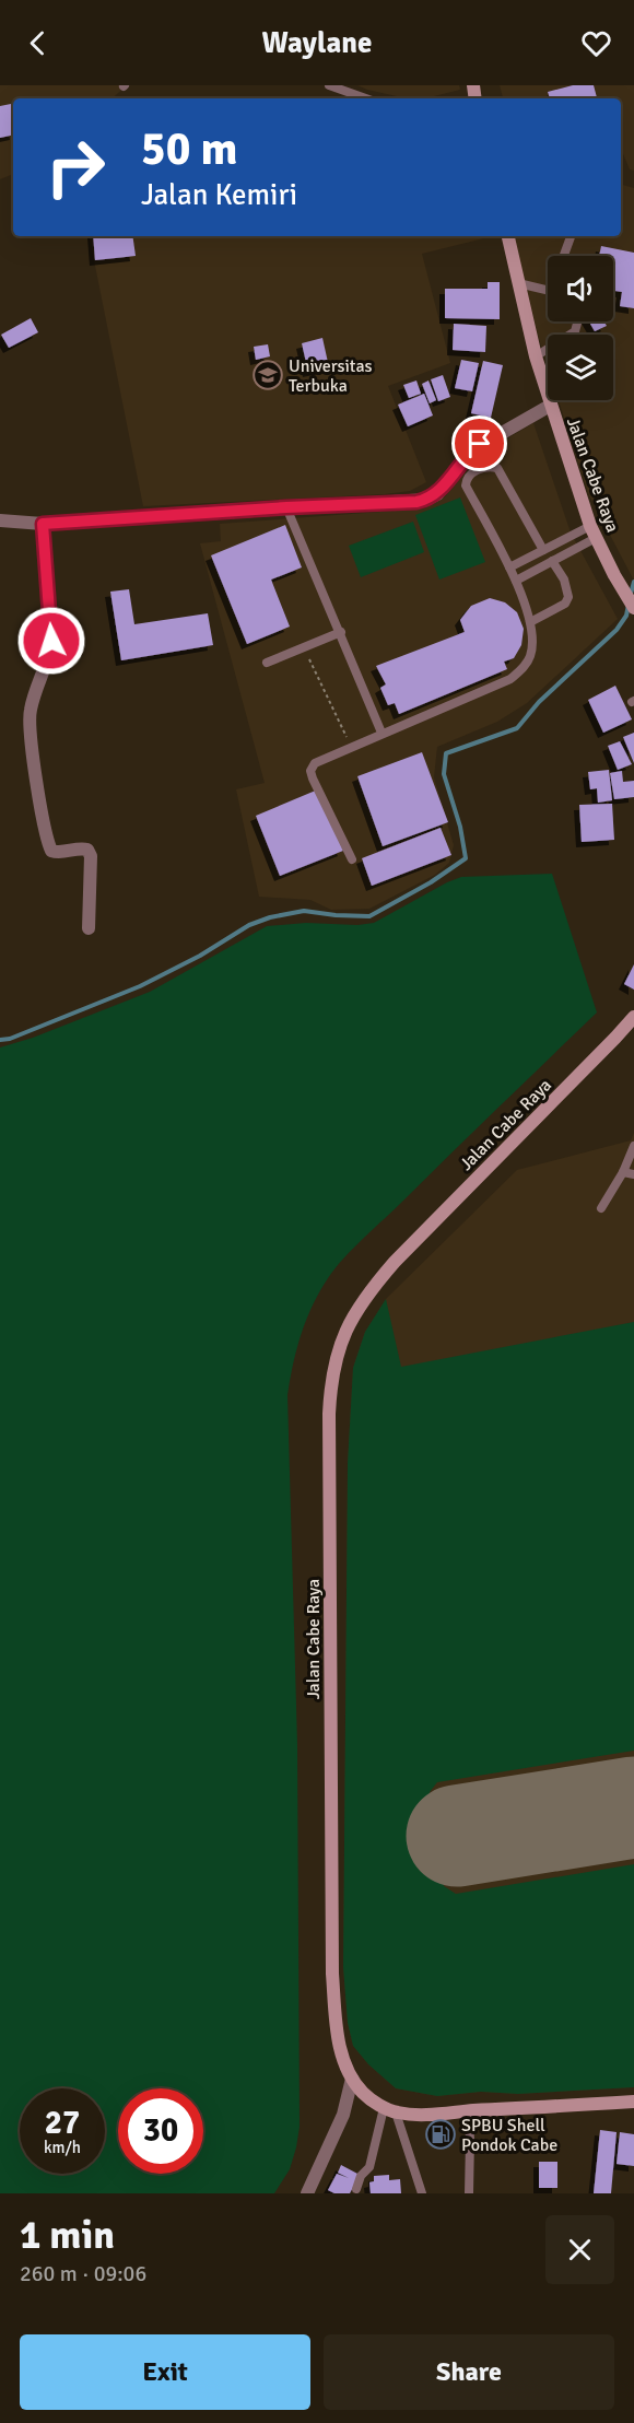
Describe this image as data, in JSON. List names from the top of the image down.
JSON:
{
  "streets": {
    "main road": ["Jalan Cabe Raya"]
  },
  "places": {
    "school or university": ["Universitas Terbuka"],
    "fuel station": ["SPBU Shell Pondok Cabe"]
  },
  "page": {
    "header": "Waylane",
    "turn": ["50 m", "Jalan Kemiri"],
    "speed": "27 km/h",
    "limit": "30",
    "heading": ["1 min", "260 m · 09:06"],
    "buttons": ["Exit", "Share"]
  }
}
